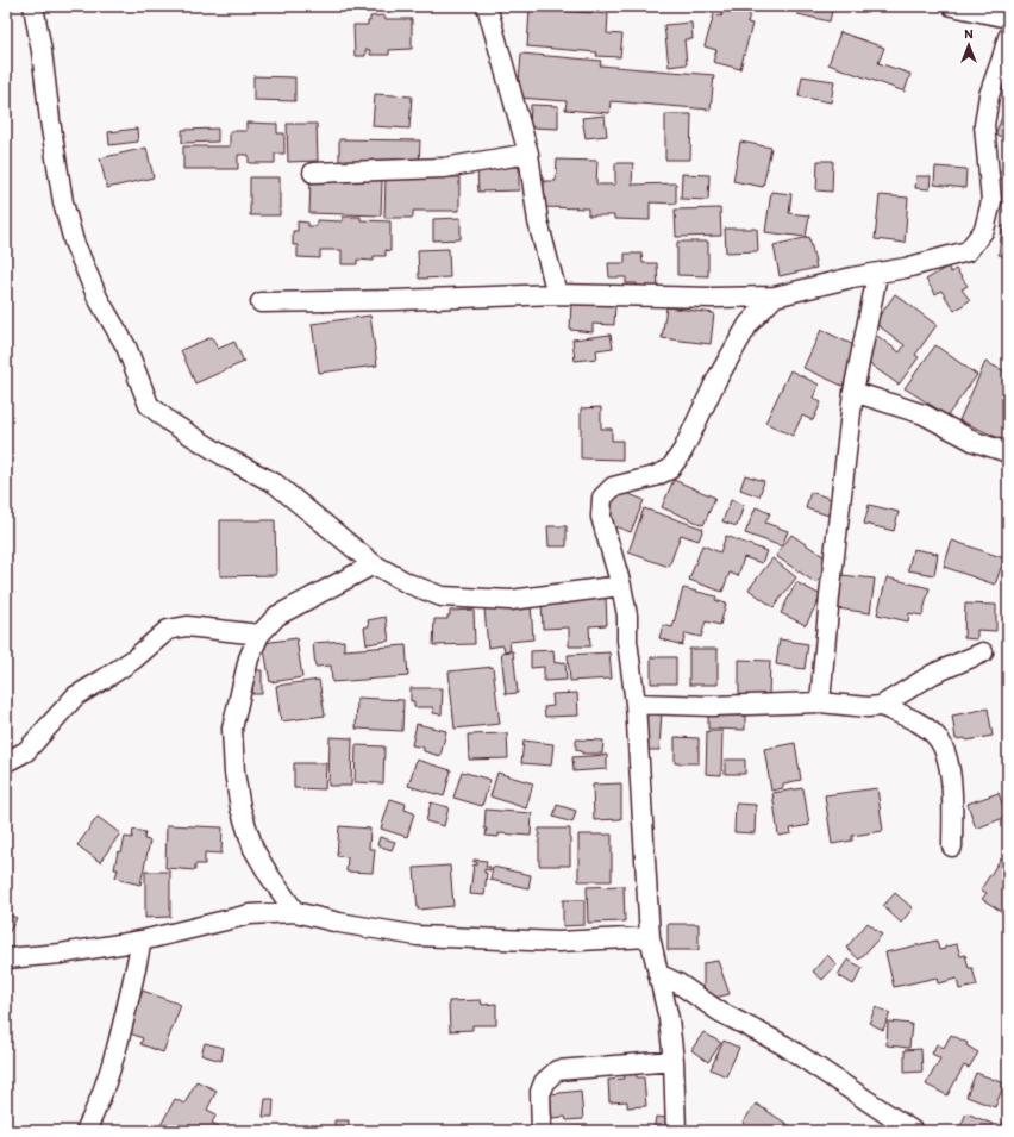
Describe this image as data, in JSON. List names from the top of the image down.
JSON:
{
  "north": "top"
}
